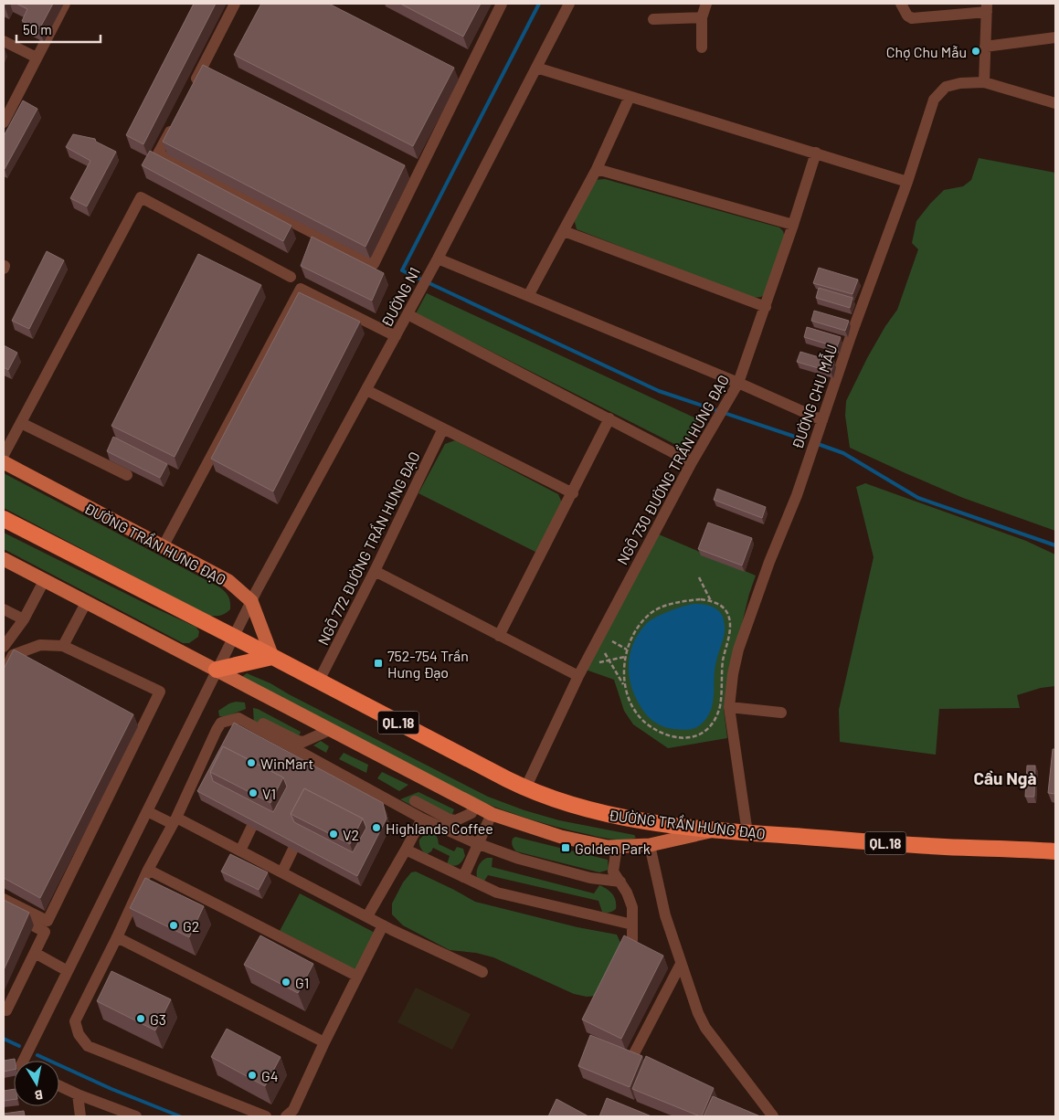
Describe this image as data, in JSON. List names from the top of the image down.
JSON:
{
  "streets": {
    "highway": ["ĐƯỜNG TRẦN HƯNG ĐẠO", "QL.18"],
    "street": [
      "ĐƯỜNG N1",
      "ĐƯỜNG CHU MẪU",
      "NGÕ 730 ĐƯỜNG TRẦN HƯNG ĐẠO",
      "NGÕ 772 ĐƯỜNG TRẦN HƯNG ĐẠO"
    ]
  },
  "crossings": [
    ["ĐƯỜNG N1", "ĐƯỜNG TRẦN HƯNG ĐẠO"],
    ["ĐƯỜNG CHU MẪU", "ĐƯỜNG TRẦN HƯNG ĐẠO"],
    ["NGÕ 730 ĐƯỜNG TRẦN HƯNG ĐẠO", "ĐƯỜNG TRẦN HƯNG ĐẠO"],
    ["ĐƯỜNG TRẦN HƯNG ĐẠO", "NGÕ 772 ĐƯỜNG TRẦN HƯNG ĐẠO"]
  ],
  "districts": ["Cầu Ngà"],
  "places": {
    "other": [
      "Chợ Chu Mẫu",
      "WinMart",
      "V1",
      "Highlands Coffee",
      "V2",
      "G2",
      "G1",
      "G3",
      "G4"
    ],
    "transit": ["752-754 Trần Hưng Đạo", "Golden Park"]
  },
  "scale_bar": "50 m",
  "north": "bottom"
}
